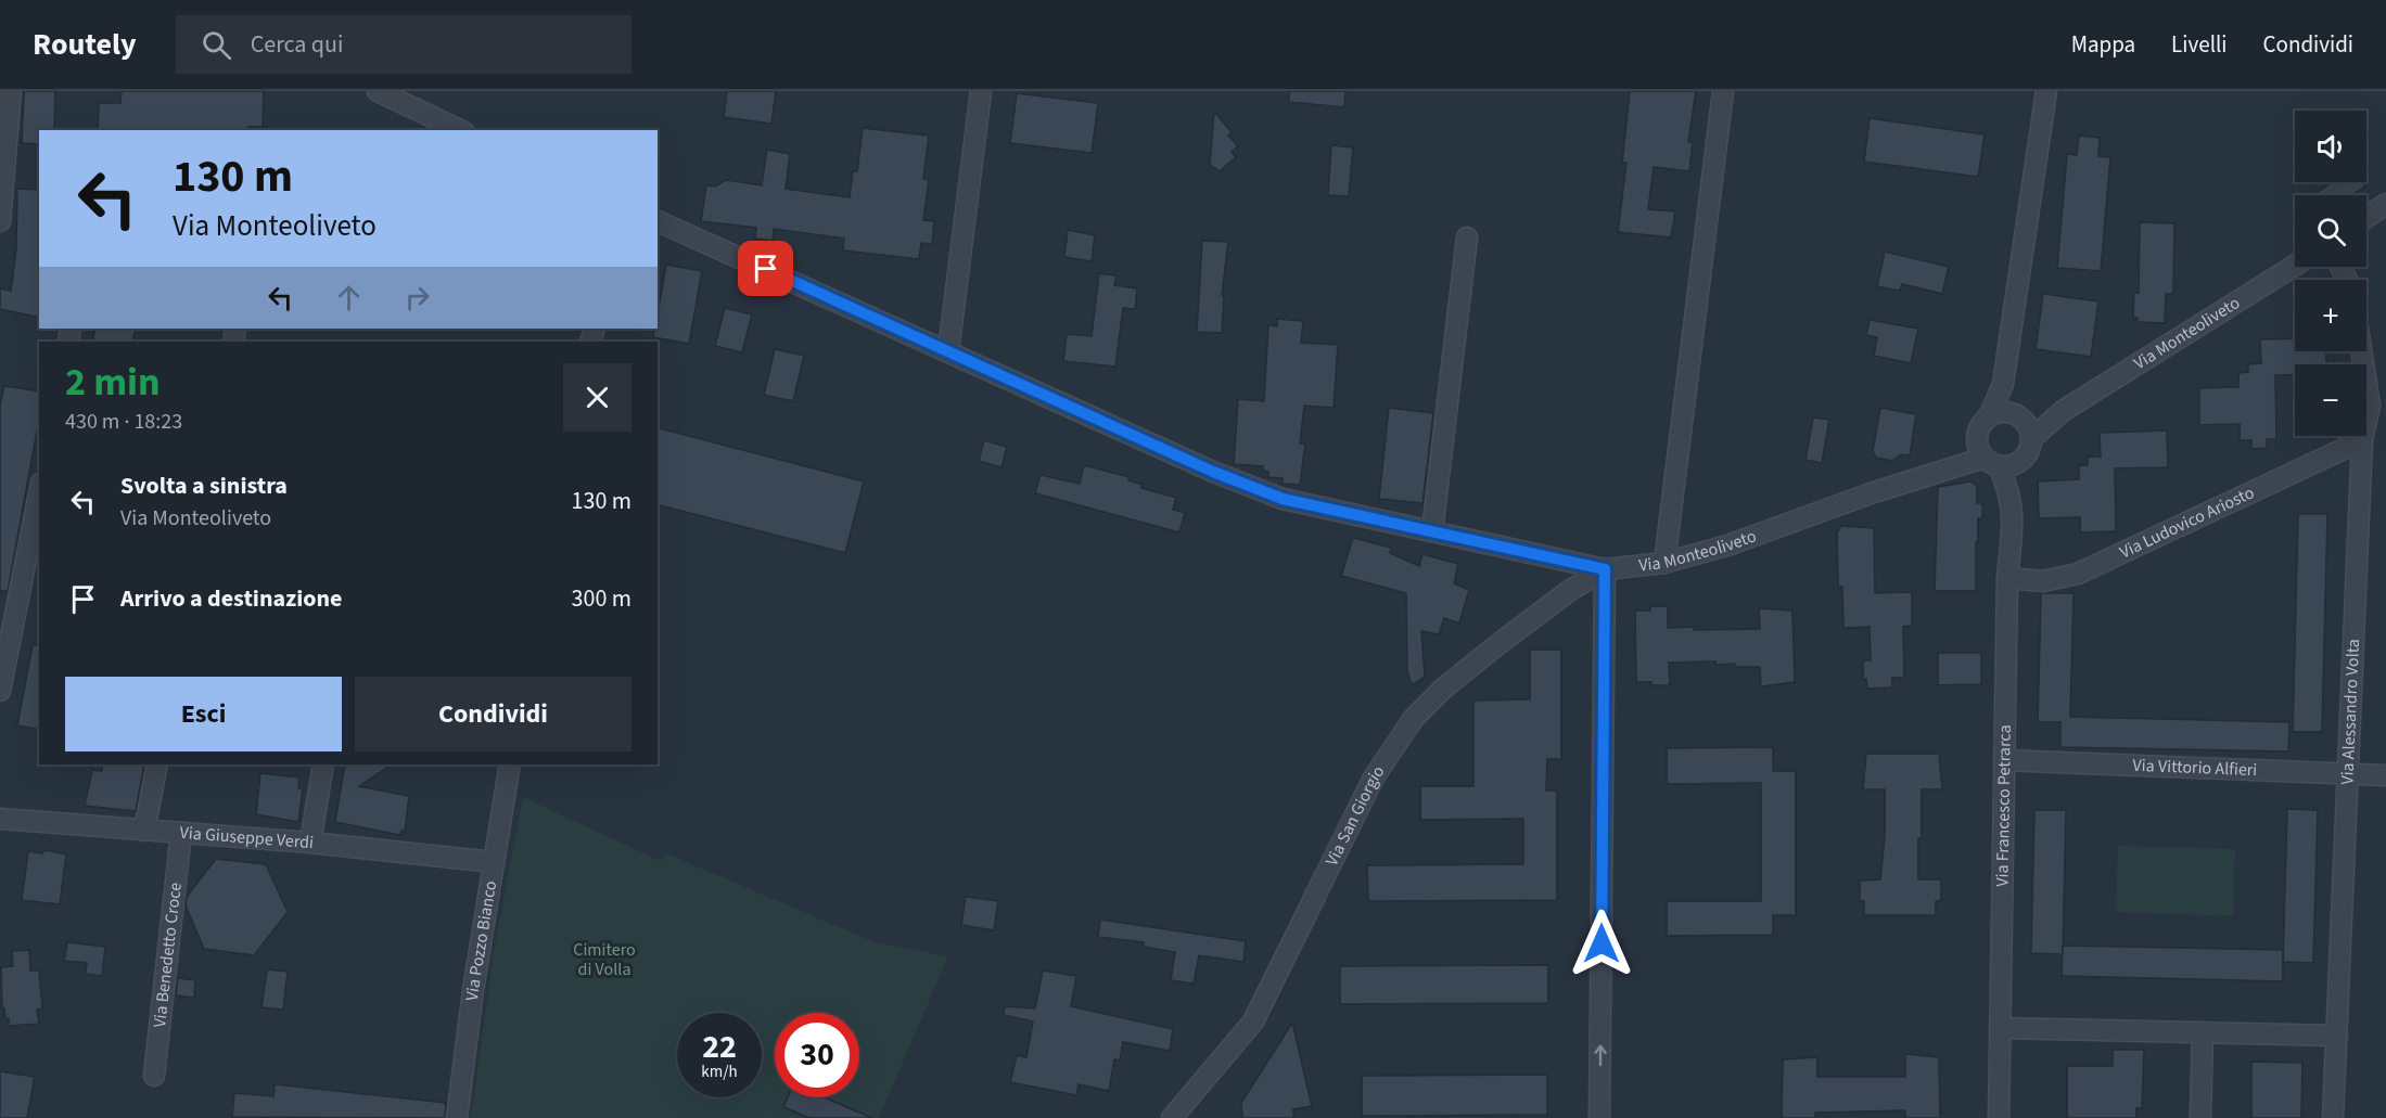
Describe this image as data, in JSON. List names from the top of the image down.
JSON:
{
  "streets": {
    "street": [
      "Via Monteoliveto",
      "Via Ludovico Ariosto",
      "Via Alessandro Volta",
      "Via Vittorio Alfieri",
      "Via Francesco Petrarca",
      "Via San Giorgio",
      "Via Giuseppe Verdi",
      "Via Pozzo Bianco",
      "Via Benedetto Croce"
    ]
  },
  "crossings": [
    ["Via Monteoliveto", "Via Francesco Petrarca"],
    ["Via Monteoliveto", "Via San Giorgio"],
    ["Via Ludovico Ariosto", "Via Alessandro Volta"],
    ["Via Ludovico Ariosto", "Via Francesco Petrarca"],
    ["Via Alessandro Volta", "Via Vittorio Alfieri"],
    ["Via Vittorio Alfieri", "Via Francesco Petrarca"],
    ["Via Giuseppe Verdi", "Via Pozzo Bianco"],
    ["Via Giuseppe Verdi", "Via Benedetto Croce"]
  ],
  "parks": ["Cimitero di Volla"],
  "page": {
    "header": "Routely",
    "search": "Cerca qui",
    "nav": ["Mappa", "Livelli", "Condividi"],
    "map_buttons": ["+", "−"],
    "turn": ["130 m", "Via Monteoliveto"],
    "heading": ["2 min", "430 m · 18:23"],
    "list": [
      {
        "name": "Svolta a sinistra",
        "note": "Via Monteoliveto",
        "value": "130 m"
      },
      {
        "name": "Arrivo a destinazione",
        "value": "300 m"
      }
    ],
    "buttons": ["Esci", "Condividi"],
    "speed": "22 km/h",
    "limit": "30"
  }
}
